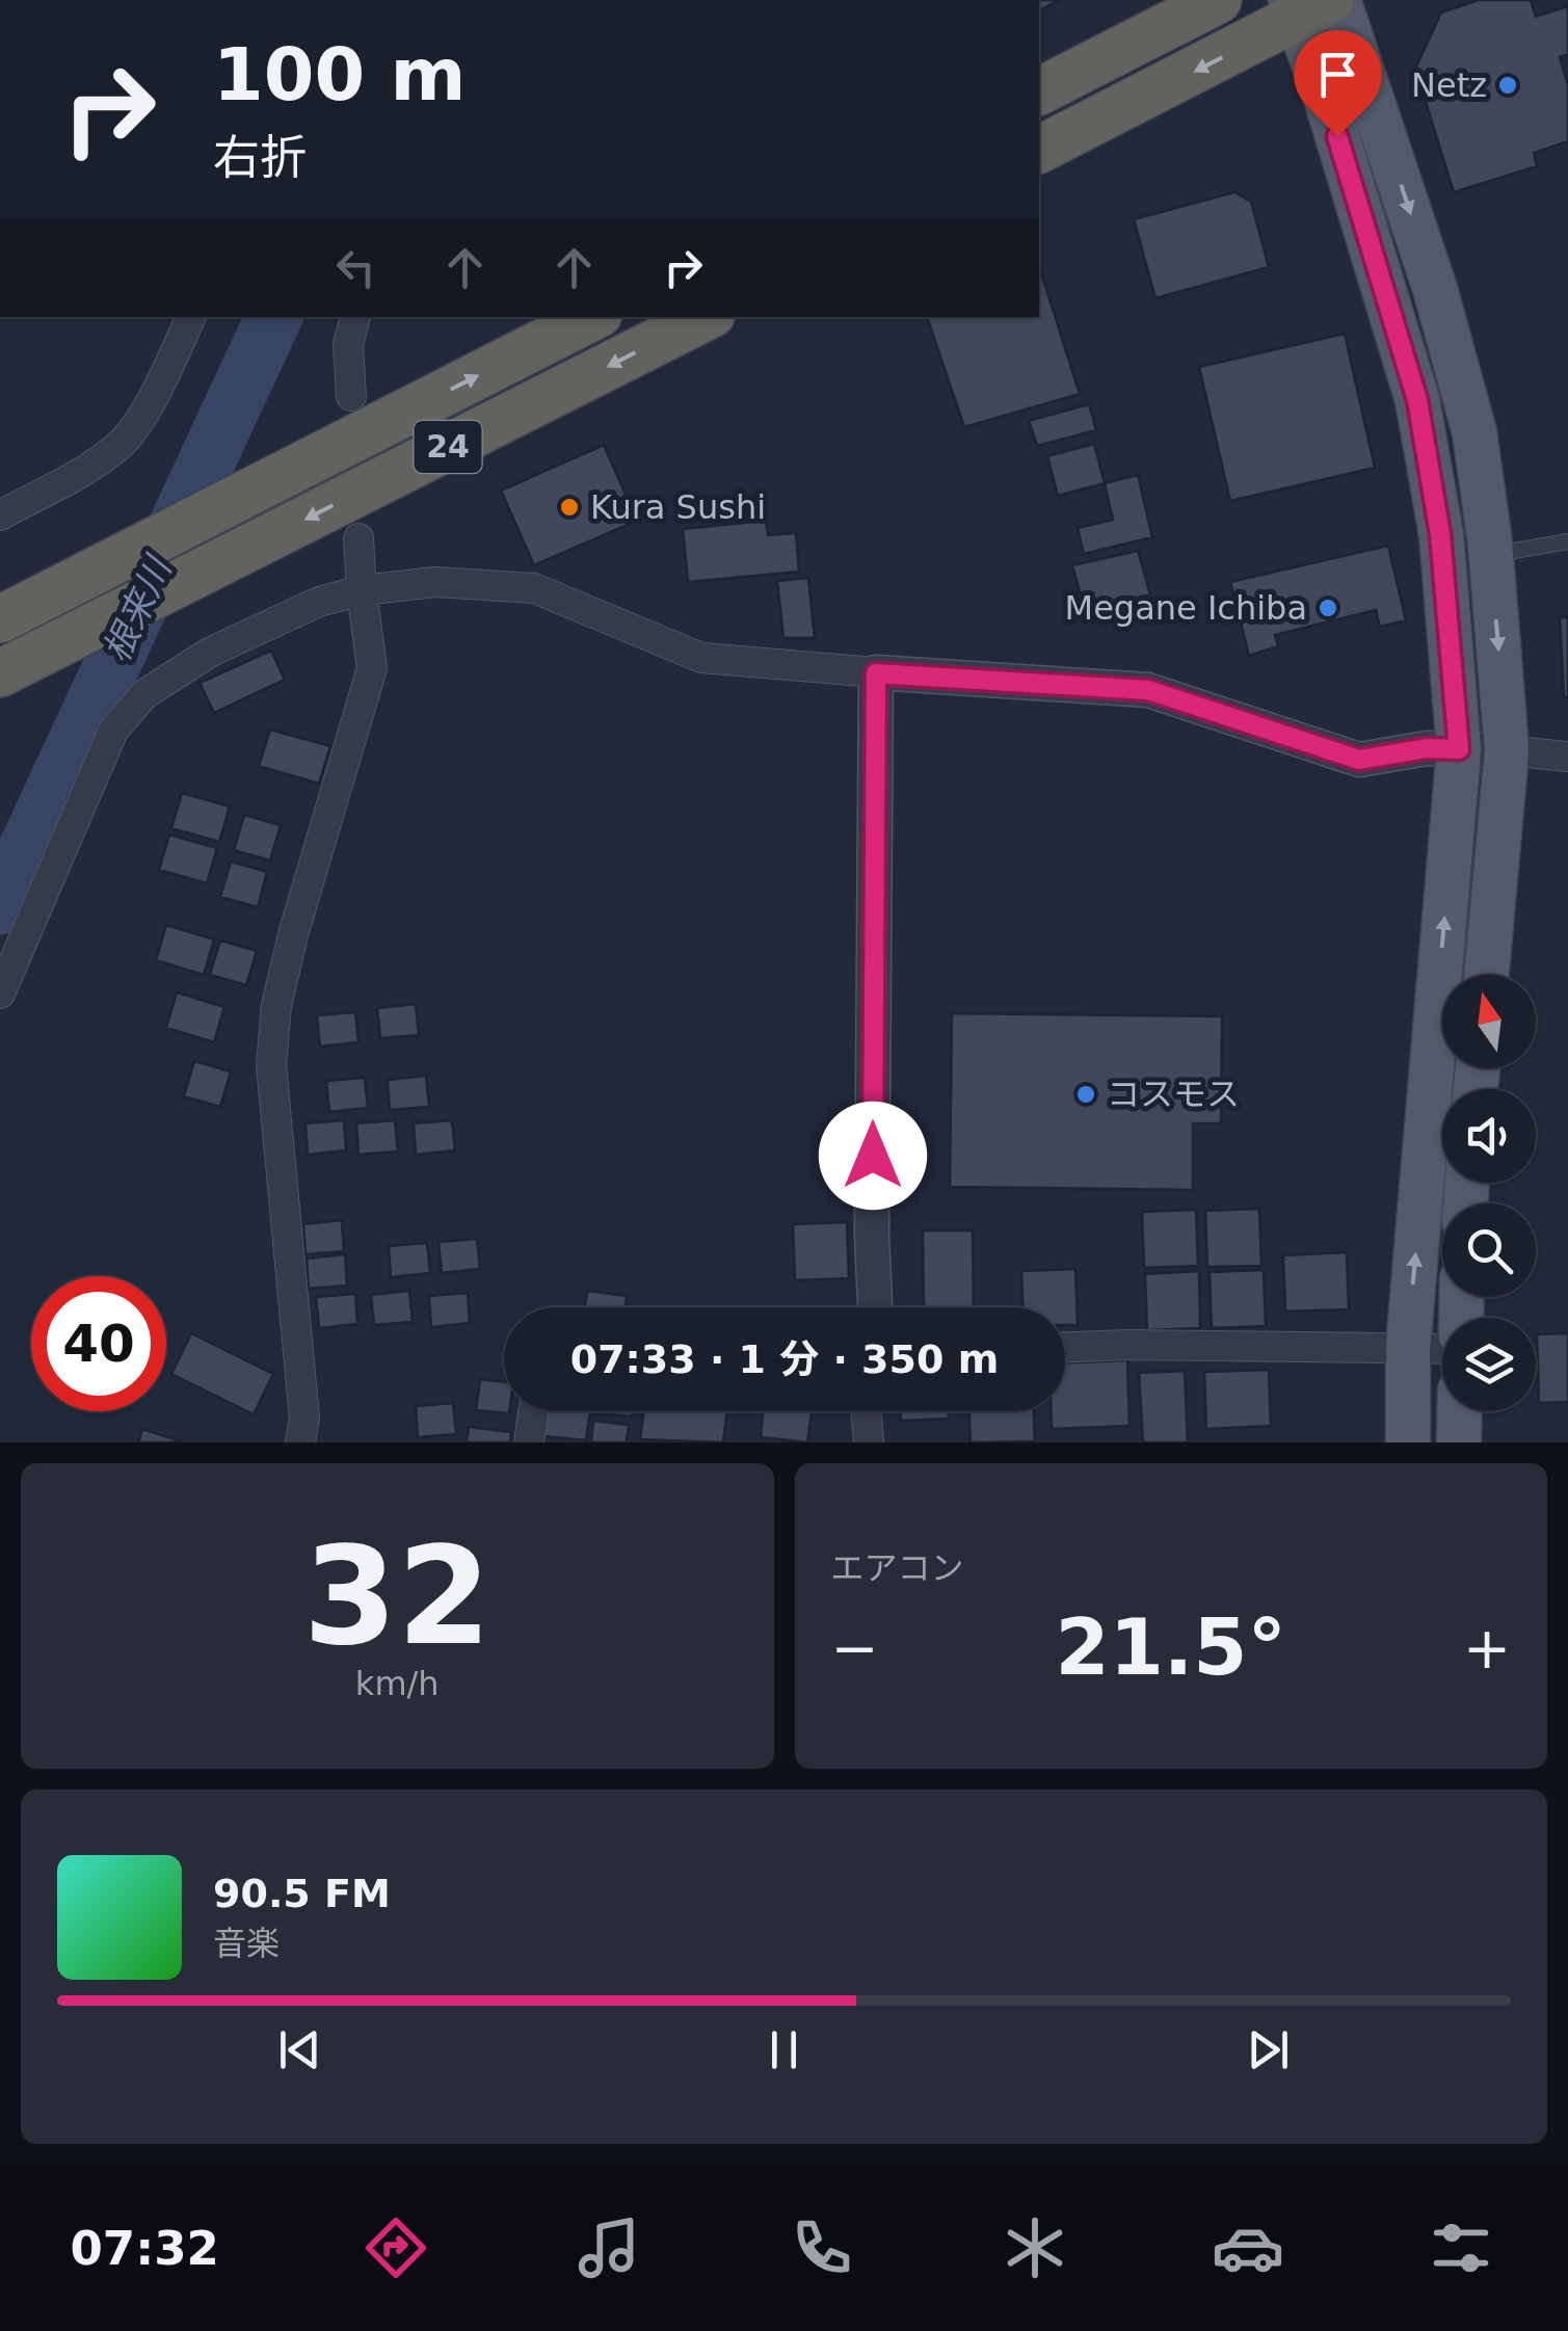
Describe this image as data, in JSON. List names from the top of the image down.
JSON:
{
  "streets": {
    "highway": ["24"]
  },
  "water": ["根来川"],
  "places": [
    "Netz",
    "Kura Sushi",
    "Megane Ichiba",
    "コスモス"
  ],
  "north": "top",
  "page": {
    "turn": ["100 m", "右折"],
    "limit": "40",
    "trip": "07:33 · 1 分 · 350 m",
    "tile": [
      ["32", "km/h"],
      "エアコン"
    ],
    "heat": ["−", "21.5°", "+"],
    "song": ["90.5 FM", "音楽"],
    "tabs": "07:32"
  }
}
